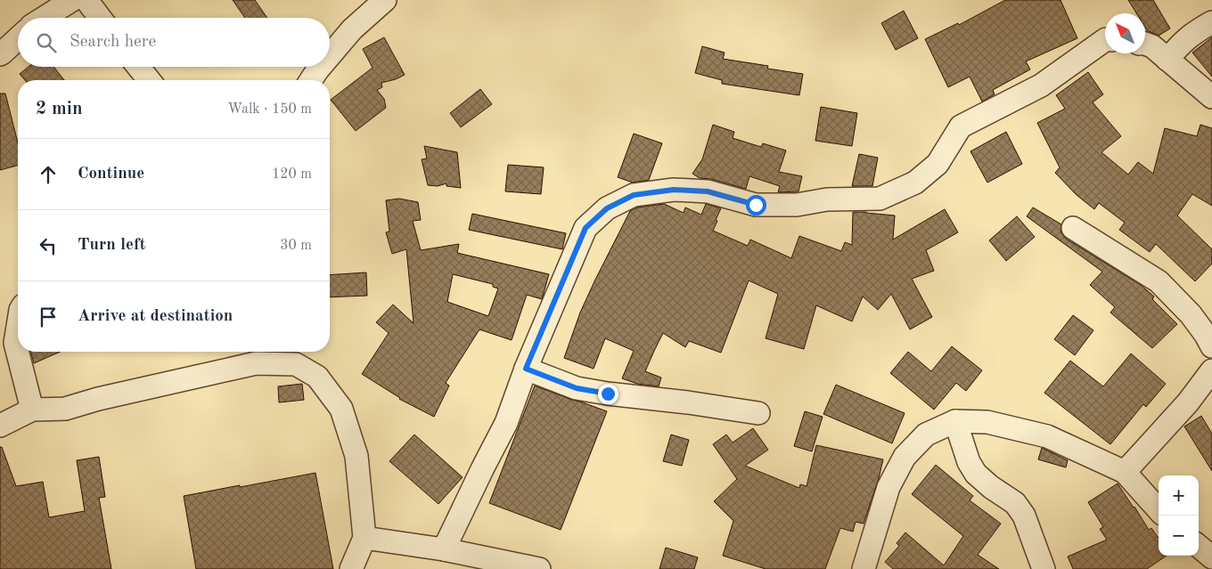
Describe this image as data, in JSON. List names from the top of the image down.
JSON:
{
  "north": "top left",
  "page": {
    "search": "Search here",
    "heading": ["2 min", "Walk · 150 m"],
    "list": [
      ["Continue", "120 m"],
      ["Turn left", "30 m"],
      "Arrive at destination"
    ],
    "map_buttons": ["+", "−"]
  }
}
